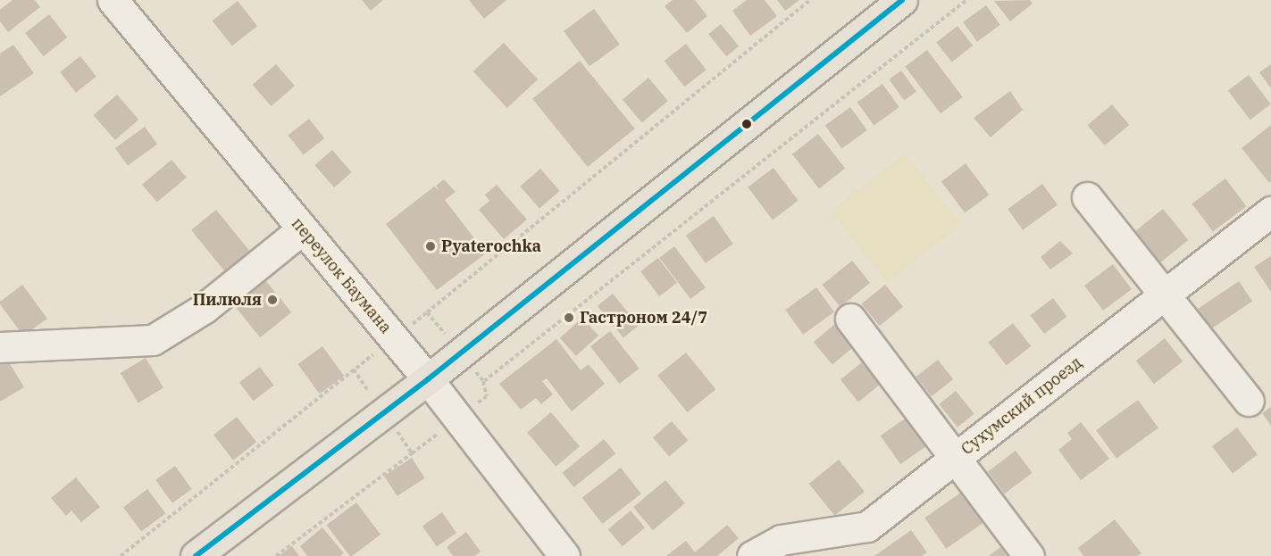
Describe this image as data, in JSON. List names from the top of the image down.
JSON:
{
  "streets": {
    "street": ["переулок Баумана", "Сухумский проезд"]
  },
  "places": ["Pyaterochka", "Пилюля", "Гастроном 24/7"]
}
